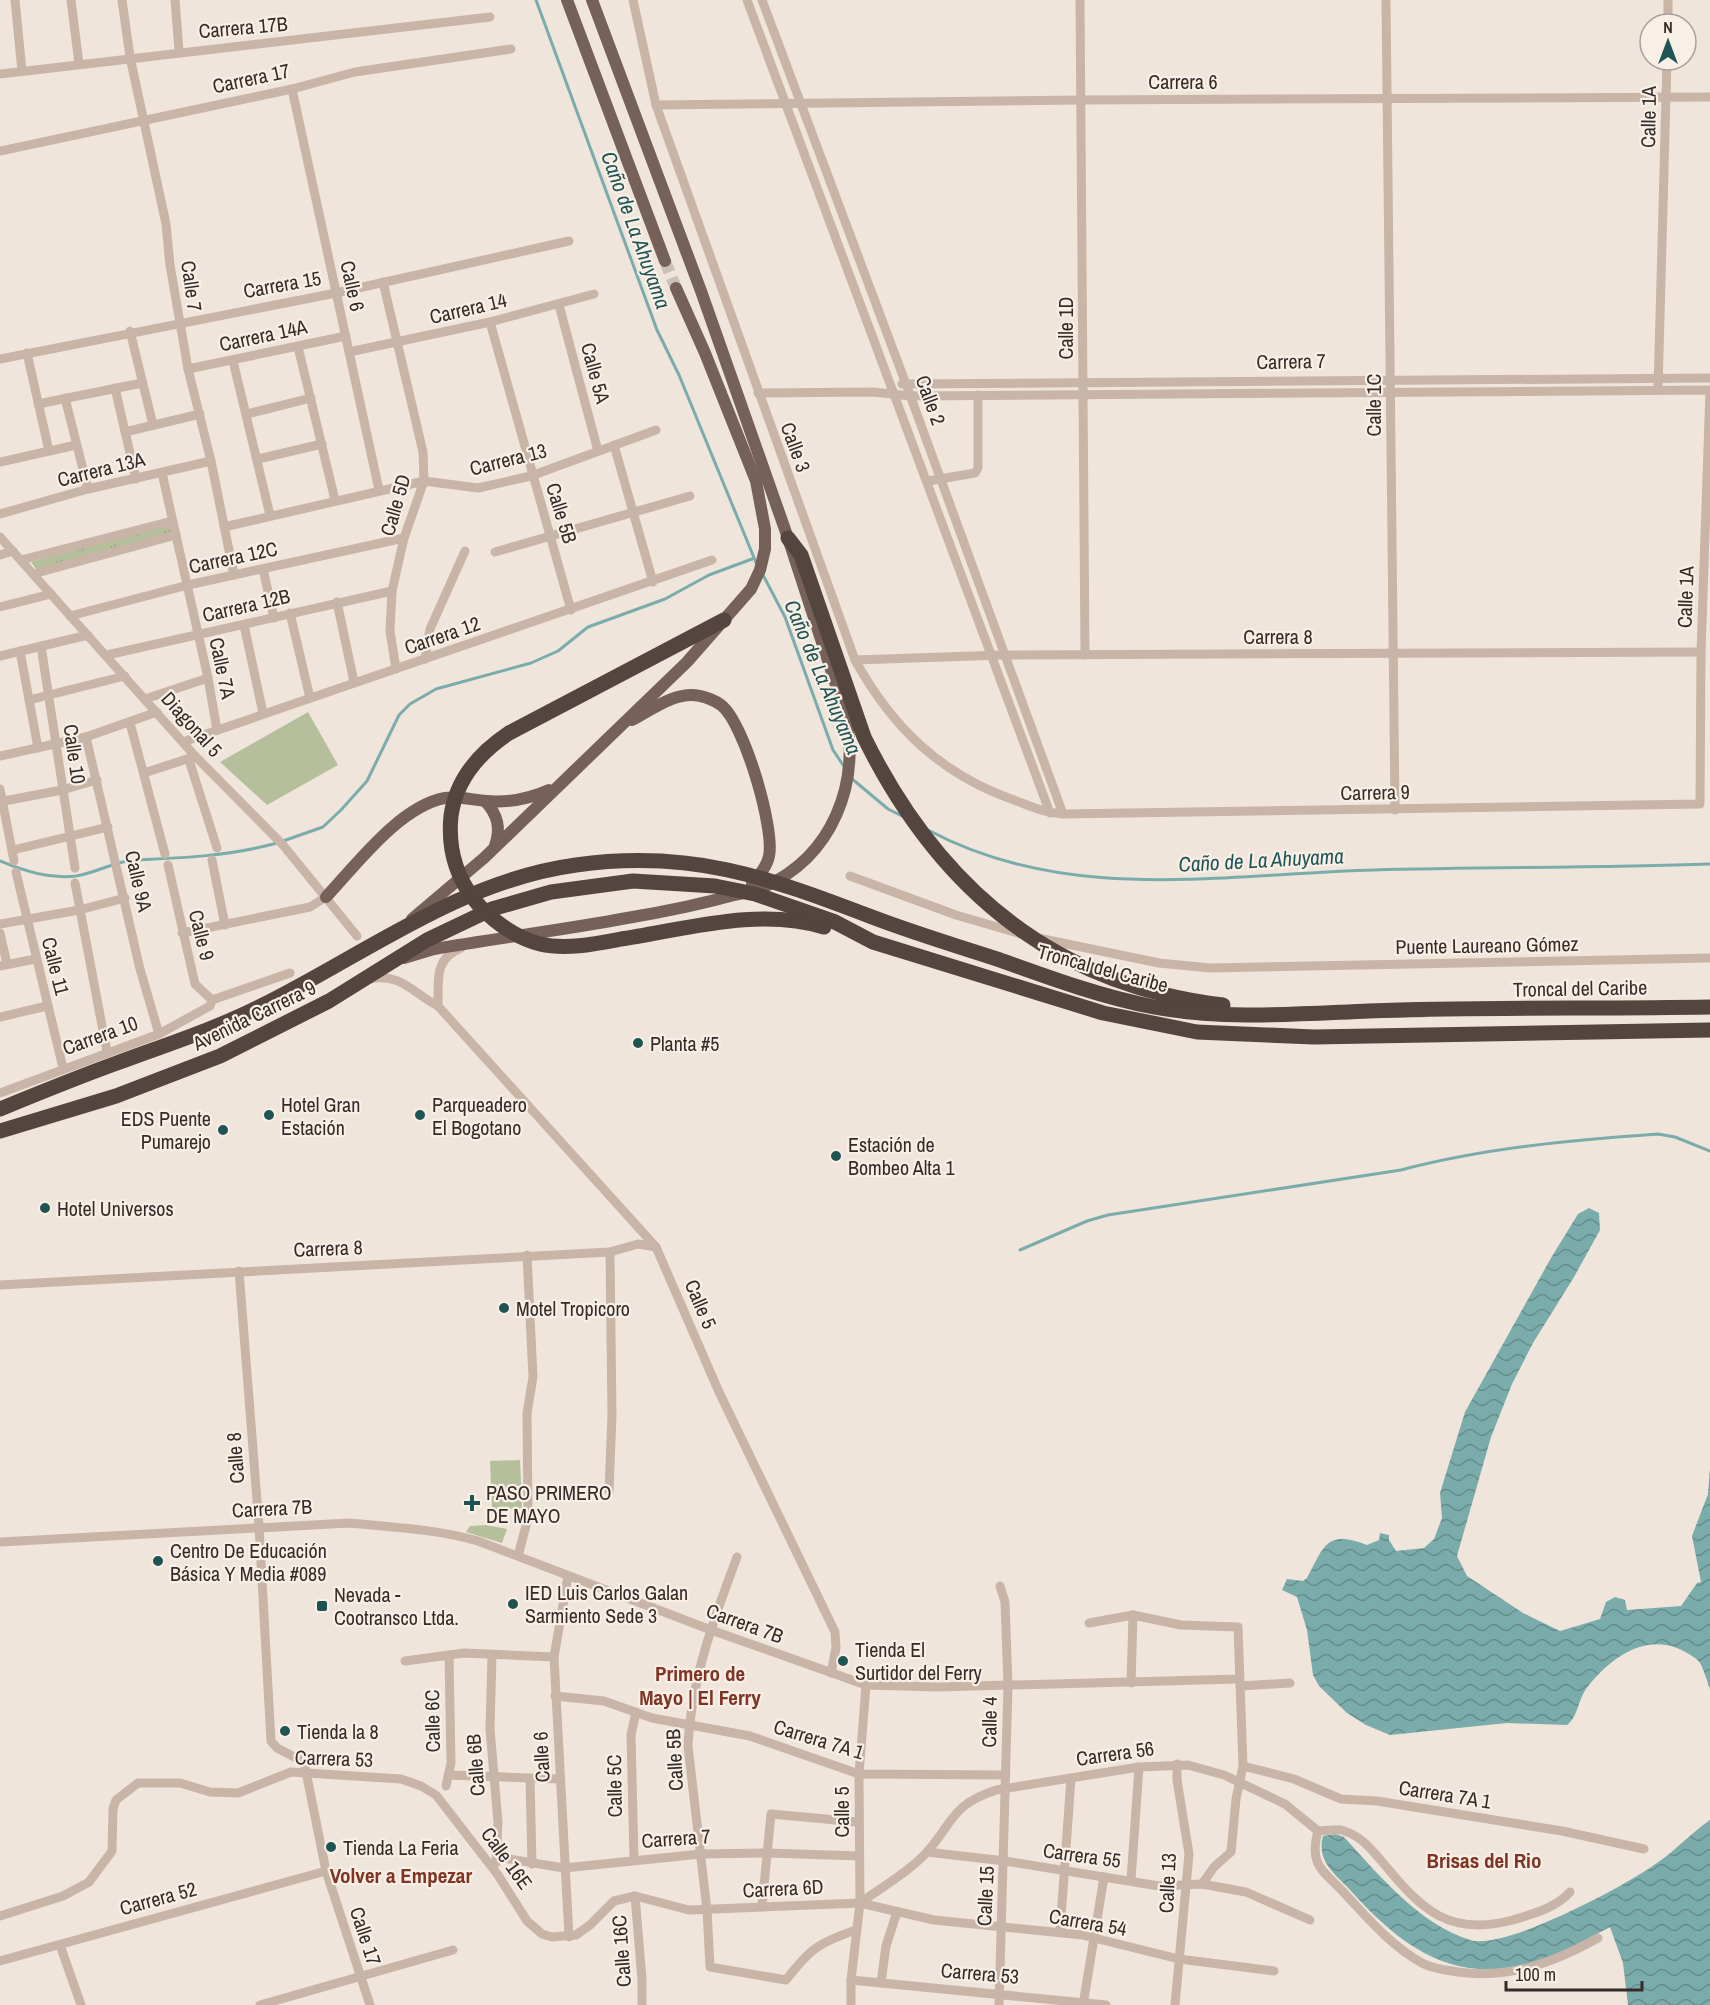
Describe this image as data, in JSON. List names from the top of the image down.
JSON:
{
  "streets": {
    "highway": ["Troncal del Caribe", "Avenida Carrera 9"],
    "street": [
      "Carrera 17B",
      "Carrera 17",
      "Carrera 6",
      "Calle 1A",
      "Carrera 15",
      "Calle 7",
      "Calle 6",
      "Carrera 14",
      "Calle 1D",
      "Carrera 14A",
      "Carrera 7",
      "Calle 5A",
      "Calle 2",
      "Calle 1C",
      "Calle 3",
      "Carrera 13",
      "Carrera 13A",
      "Calle 5D",
      "Calle 5B",
      "Carrera 12C",
      "Carrera 12B",
      "Carrera 12",
      "Carrera 8",
      "Calle 7A",
      "Diagonal 5",
      "Calle 10",
      "Carrera 9",
      "Calle 9A",
      "Calle 9",
      "Puente Laureano Gómez",
      "Calle 11",
      "Carrera 10",
      "Calle 5",
      "Calle 8",
      "Carrera 7B",
      "Calle 6C",
      "Calle 4",
      "Carrera 7A 1",
      "Carrera 56",
      "Carrera 53",
      "Calle 6B",
      "Calle 5C",
      "Carrera 55",
      "Calle 16E",
      "Calle 13",
      "Carrera 6D",
      "Calle 15",
      "Carrera 52",
      "Carrera 54",
      "Calle 17",
      "Calle 16C"
    ]
  },
  "crossings": [
    ["Carrera 17B", "Calle 7"],
    ["Carrera 17", "Calle 7"],
    ["Carrera 17", "Calle 6"],
    ["Carrera 6", "Calle 1A"],
    ["Carrera 6", "Calle 1D"],
    ["Carrera 6", "Calle 2"],
    ["Carrera 6", "Calle 1C"],
    ["Carrera 6", "Calle 3"],
    ["Calle 1A", "Carrera 7"],
    ["Calle 1A", "Carrera 8"],
    ["Calle 1A", "Carrera 9"],
    ["Carrera 15", "Calle 7"],
    ["Carrera 15", "Calle 6"],
    ["Carrera 15", "Calle 5D"],
    ["Calle 7", "Carrera 14A"],
    ["Calle 7", "Carrera 13"],
    ["Calle 7", "Carrera 13A"],
    ["Calle 7", "Carrera 12C"],
    ["Calle 6", "Carrera 14"],
    ["Calle 6", "Carrera 14A"],
    ["Calle 6", "Carrera 7"],
    ["Calle 6", "Carrera 13"],
    ["Calle 6", "Carrera 7B"],
    ["Calle 6", "Carrera 7A 1"],
    ["Calle 6", "Calle 16E"],
    ["Carrera 14", "Calle 5A"],
    ["Carrera 14", "Calle 5D"],
    ["Carrera 14", "Calle 5B"],
    ["Calle 1D", "Carrera 7"],
    ["Calle 1D", "Carrera 8"],
    ["Carrera 7", "Calle 2"],
    ["Carrera 7", "Calle 1C"],
    ["Carrera 7", "Calle 3"],
    ["Carrera 7", "Calle 5B"],
    ["Carrera 7", "Calle 5"],
    ["Carrera 7", "Calle 6B"],
    ["Carrera 7", "Calle 5C"],
    ["Calle 5A", "Carrera 13"],
    ["Calle 2", "Calle 3"],
    ["Calle 2", "Carrera 8"],
    ["Calle 2", "Carrera 9"],
    ["Calle 1C", "Carrera 8"],
    ["Calle 1C", "Carrera 9"],
    ["Calle 3", "Carrera 8"],
    ["Calle 3", "Carrera 9"],
    ["Carrera 13", "Calle 5D"],
    ["Carrera 13", "Calle 5B"],
    ["Carrera 13A", "Calle 7A"],
    ["Calle 5D", "Carrera 12C"],
    ["Calle 5D", "Carrera 12B"],
    ["Calle 5D", "Carrera 12"],
    ["Calle 5B", "Carrera 12"],
    ["Calle 5B", "Calle 5"],
    ["Calle 5B", "Carrera 7B"],
    ["Calle 5B", "Carrera 7A 1"],
    ["Calle 5B", "Carrera 6D"],
    ["Carrera 12C", "Calle 7A"],
    ["Carrera 12C", "Diagonal 5"],
    ["Carrera 12B", "Calle 7A"],
    ["Carrera 12B", "Diagonal 5"],
    ["Carrera 12", "Calle 7A"],
    ["Carrera 12", "Diagonal 5"],
    ["Carrera 8", "Calle 5"],
    ["Carrera 8", "Calle 8"],
    ["Calle 9A", "Carrera 10"],
    ["Calle 9", "Carrera 10"],
    ["Calle 11", "Carrera 10"],
    ["Troncal del Caribe", "Avenida Carrera 9"],
    ["Avenida Carrera 9", "Calle 5"],
    ["Calle 5", "Carrera 7B"],
    ["Calle 5", "Carrera 7A 1"],
    ["Calle 5", "Carrera 53"],
    ["Calle 5", "Carrera 6D"],
    ["Calle 5", "Carrera 54"],
    ["Calle 8", "Carrera 7B"],
    ["Calle 8", "Carrera 53"],
    ["Calle 8", "Calle 17"],
    ["Carrera 7B", "Calle 4"],
    ["Calle 4", "Carrera 7A 1"],
    ["Calle 4", "Carrera 56"],
    ["Calle 4", "Calle 15"],
    ["Carrera 7A 1", "Calle 5C"],
    ["Carrera 56", "Carrera 55"],
    ["Carrera 56", "Calle 13"],
    ["Carrera 56", "Calle 15"],
    ["Carrera 53", "Calle 16E"],
    ["Carrera 53", "Calle 15"],
    ["Carrera 53", "Calle 17"],
    ["Calle 6B", "Calle 16E"],
    ["Carrera 55", "Calle 13"],
    ["Carrera 55", "Calle 15"],
    ["Calle 13", "Carrera 54"],
    ["Carrera 6D", "Carrera 54"],
    ["Carrera 6D", "Calle 16C"],
    ["Calle 15", "Carrera 54"],
    ["Carrera 52", "Calle 17"]
  ],
  "districts": ["Primero de Mayo | El Ferry", "Brisas del Rio", "Volver a Empezar"],
  "water": ["Caño de La Ahuyama"],
  "places": {
    "other": [
      "Planta #5",
      "Hotel Gran Estación",
      "Parqueadero El Bogotano",
      "EDS Puente Pumarejo",
      "Estación de Bombeo Alta 1",
      "Hotel Universos",
      "Motel Tropicoro",
      "Centro De Educación Básica Y Media #089",
      "IED Luis Carlos Galan Sarmiento Sede 3",
      "Tienda El Surtidor del Ferry",
      "Tienda la 8",
      "Tienda La Feria"
    ],
    "health": ["PASO PRIMERO DE MAYO"],
    "transit": ["Nevada - Cootransco Ltda."]
  },
  "scale_bar": "100 m",
  "north": "top"
}
